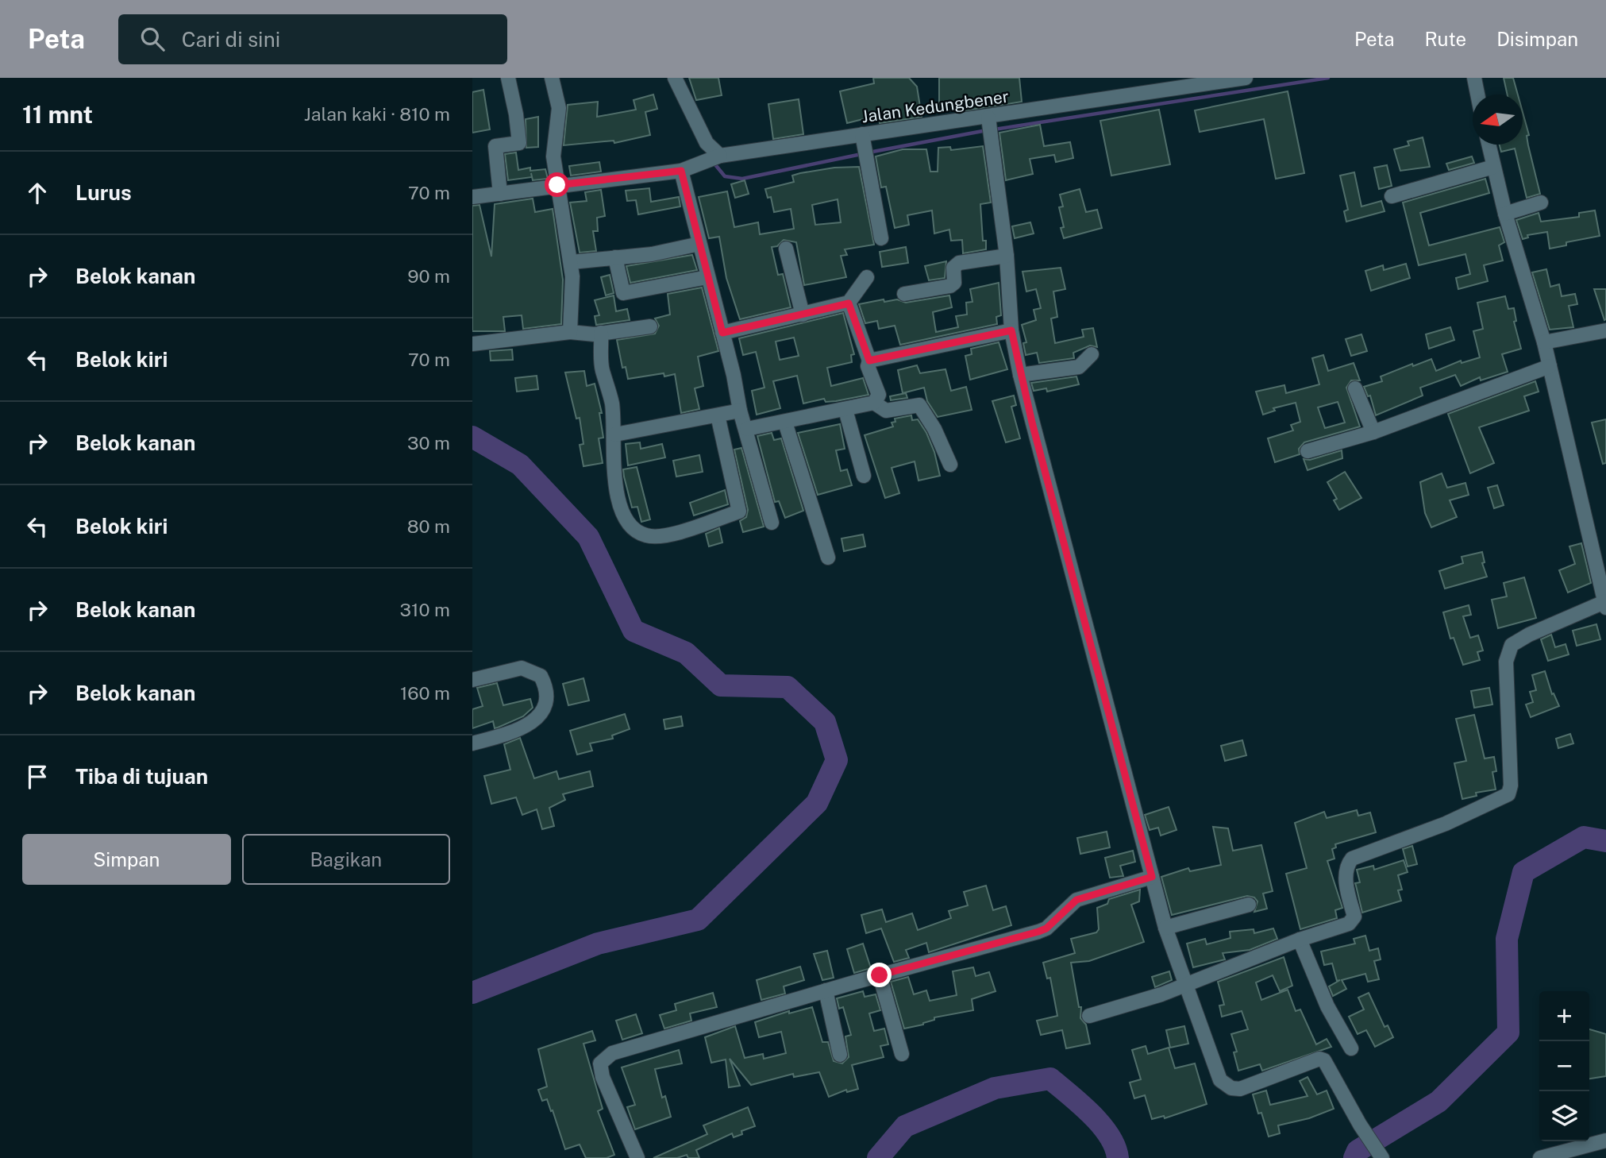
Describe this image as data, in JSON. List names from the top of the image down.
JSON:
{
  "streets": {
    "street": ["Jalan Kedungbener"]
  },
  "north": "left",
  "page": {
    "header": "Peta",
    "search": "Cari di sini",
    "nav": ["Peta", "Rute", "Disimpan"],
    "heading": ["11 mnt", "Jalan kaki · 810 m"],
    "list": [
      ["Lurus", "70 m"],
      ["Belok kanan", "90 m"],
      ["Belok kiri", "70 m"],
      ["Belok kanan", "30 m"],
      ["Belok kiri", "80 m"],
      ["Belok kanan", "310 m"],
      ["Belok kanan", "160 m"],
      "Tiba di tujuan"
    ],
    "buttons": ["Simpan", "Bagikan"],
    "map_buttons": ["+", "−"]
  }
}
